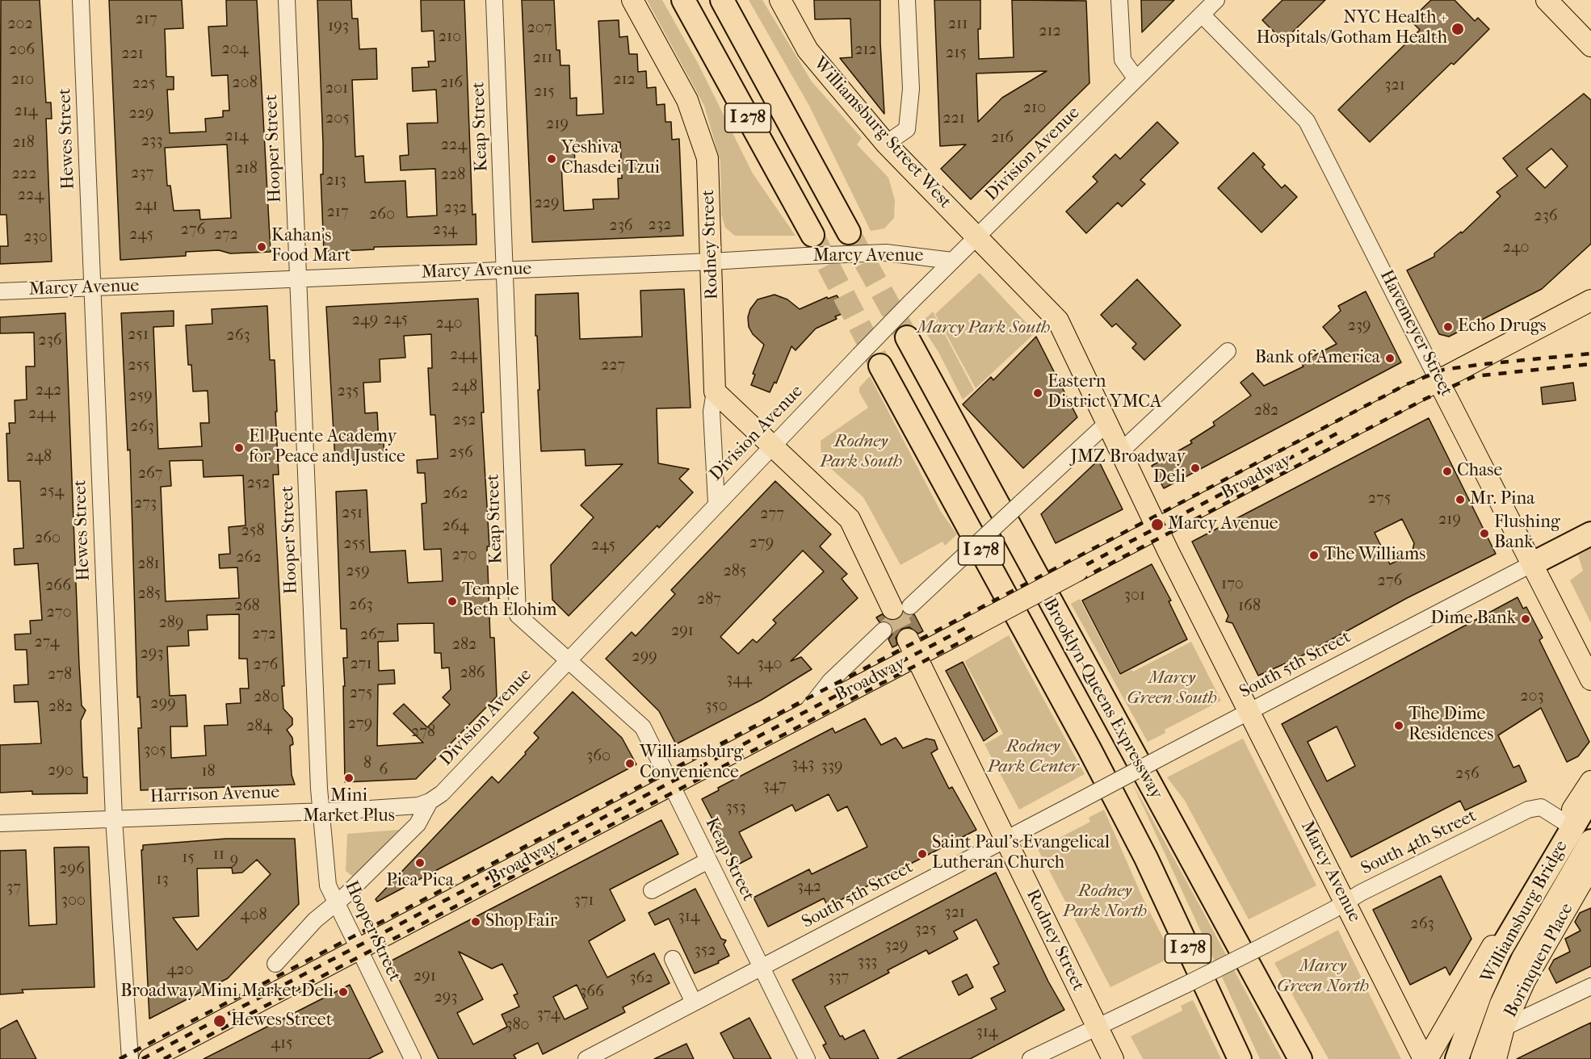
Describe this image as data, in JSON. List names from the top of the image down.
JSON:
{
  "streets": {
    "highway": ["I 278", "Brooklyn-Queens Expressway", "Williamsburg Bridge"],
    "main road": [
      "Williamsburg Street West",
      "Rodney Street",
      "Marcy Avenue",
      "Havemeyer Street",
      "Broadway",
      "Borinquen Place"
    ],
    "street": [
      "Keap Street",
      "Hewes Street",
      "Hooper Street",
      "Division Avenue",
      "South 5th Street",
      "Harrison Avenue",
      "South 4th Street"
    ]
  },
  "crossings": [
    ["I 278", "Marcy Avenue"],
    ["Keap Street", "Division Avenue"],
    ["Keap Street", "Marcy Avenue"],
    ["Keap Street", "Broadway"],
    ["Keap Street", "South 5th Street"],
    ["Williamsburg Street West", "Division Avenue"],
    ["Williamsburg Street West", "Marcy Avenue"],
    ["Hewes Street", "Marcy Avenue"],
    ["Hewes Street", "Harrison Avenue"],
    ["Hooper Street", "Division Avenue"],
    ["Hooper Street", "Marcy Avenue"],
    ["Hooper Street", "Broadway"],
    ["Hooper Street", "Harrison Avenue"],
    ["Division Avenue", "Rodney Street"],
    ["Division Avenue", "Marcy Avenue"],
    ["Division Avenue", "Havemeyer Street"],
    ["Division Avenue", "Harrison Avenue"],
    ["Rodney Street", "Marcy Avenue"],
    ["Rodney Street", "Broadway"],
    ["Rodney Street", "South 5th Street"],
    ["Rodney Street", "South 4th Street"],
    ["Marcy Avenue", "Broadway"],
    ["Marcy Avenue", "South 5th Street"],
    ["Marcy Avenue", "South 4th Street"],
    ["Havemeyer Street", "Broadway"],
    ["Havemeyer Street", "South 5th Street"]
  ],
  "parks": [
    "Marcy Park South",
    "Rodney Park South",
    "Marcy Green South",
    "Rodney Park Center",
    "Rodney Park North",
    "Marcy Green North"
  ],
  "places": [
    "NYC Health + Hospitals/Gotham Health",
    "Yeshiva Chasdei Tzui",
    "Kahan's Food Mart",
    "Echo Drugs",
    "Bank of America",
    "Eastern District YMCA",
    "El Puente Academy for Peace and Justice",
    "JMZ Broadway Deli",
    "Chase",
    "Mr. Pina",
    "Marcy Avenue",
    "Flushing Bank",
    "The Williams",
    "Temple Beth Elohim",
    "Dime Bank",
    "The Dime Residences",
    "Williamsburg Convenience",
    "Mini Market Plus",
    "Saint Paul's Evangelical Lutheran Church",
    "Pica Pica",
    "Shop Fair",
    "Broadway Mini Market Deli",
    "Hewes Street"
  ],
  "house_numbers": [
    "217",
    "202",
    "211",
    "193",
    "207",
    "212",
    "210",
    "204",
    "206",
    "212",
    "215",
    "221",
    "211",
    "210",
    "212",
    "208",
    "216",
    "225",
    "321",
    "201",
    "215",
    "210",
    "214",
    "229",
    "205",
    "221",
    "219",
    "214",
    "216",
    "233",
    "218",
    "224",
    "218",
    "237",
    "222",
    "228",
    "213",
    "224",
    "229",
    "241",
    "232",
    "217",
    "260",
    "236",
    "232",
    "236",
    "276",
    "234",
    "245",
    "272",
    "230",
    "240",
    "245",
    "249",
    "240",
    "239",
    "251",
    "263",
    "236",
    "244",
    "255",
    "227",
    "248",
    "242",
    "235",
    "259",
    "282",
    "244",
    "252",
    "263",
    "256",
    "248",
    "267",
    "252",
    "254",
    "262",
    "275",
    "273",
    "251",
    "277",
    "219",
    "264",
    "258",
    "260",
    "279",
    "255",
    "245",
    "270",
    "262",
    "281",
    "259",
    "285",
    "276",
    "170",
    "266",
    "285",
    "301",
    "287",
    "263",
    "268",
    "168",
    "270",
    "289",
    "291",
    "272",
    "267",
    "274",
    "282",
    "293",
    "299",
    "271",
    "340",
    "276",
    "286",
    "278",
    "344",
    "275",
    "203",
    "280",
    "299",
    "350",
    "282",
    "279",
    "284",
    "278",
    "305",
    "360",
    "8",
    "343",
    "339",
    "6",
    "290",
    "18",
    "256",
    "347",
    "353",
    "11",
    "15",
    "9",
    "296",
    "13",
    "342",
    "37",
    "300",
    "371",
    "321",
    "408",
    "314",
    "263",
    "325",
    "329",
    "352",
    "333",
    "420",
    "291",
    "337",
    "362",
    "366",
    "293",
    "374",
    "380",
    "314",
    "415"
  ]
}
